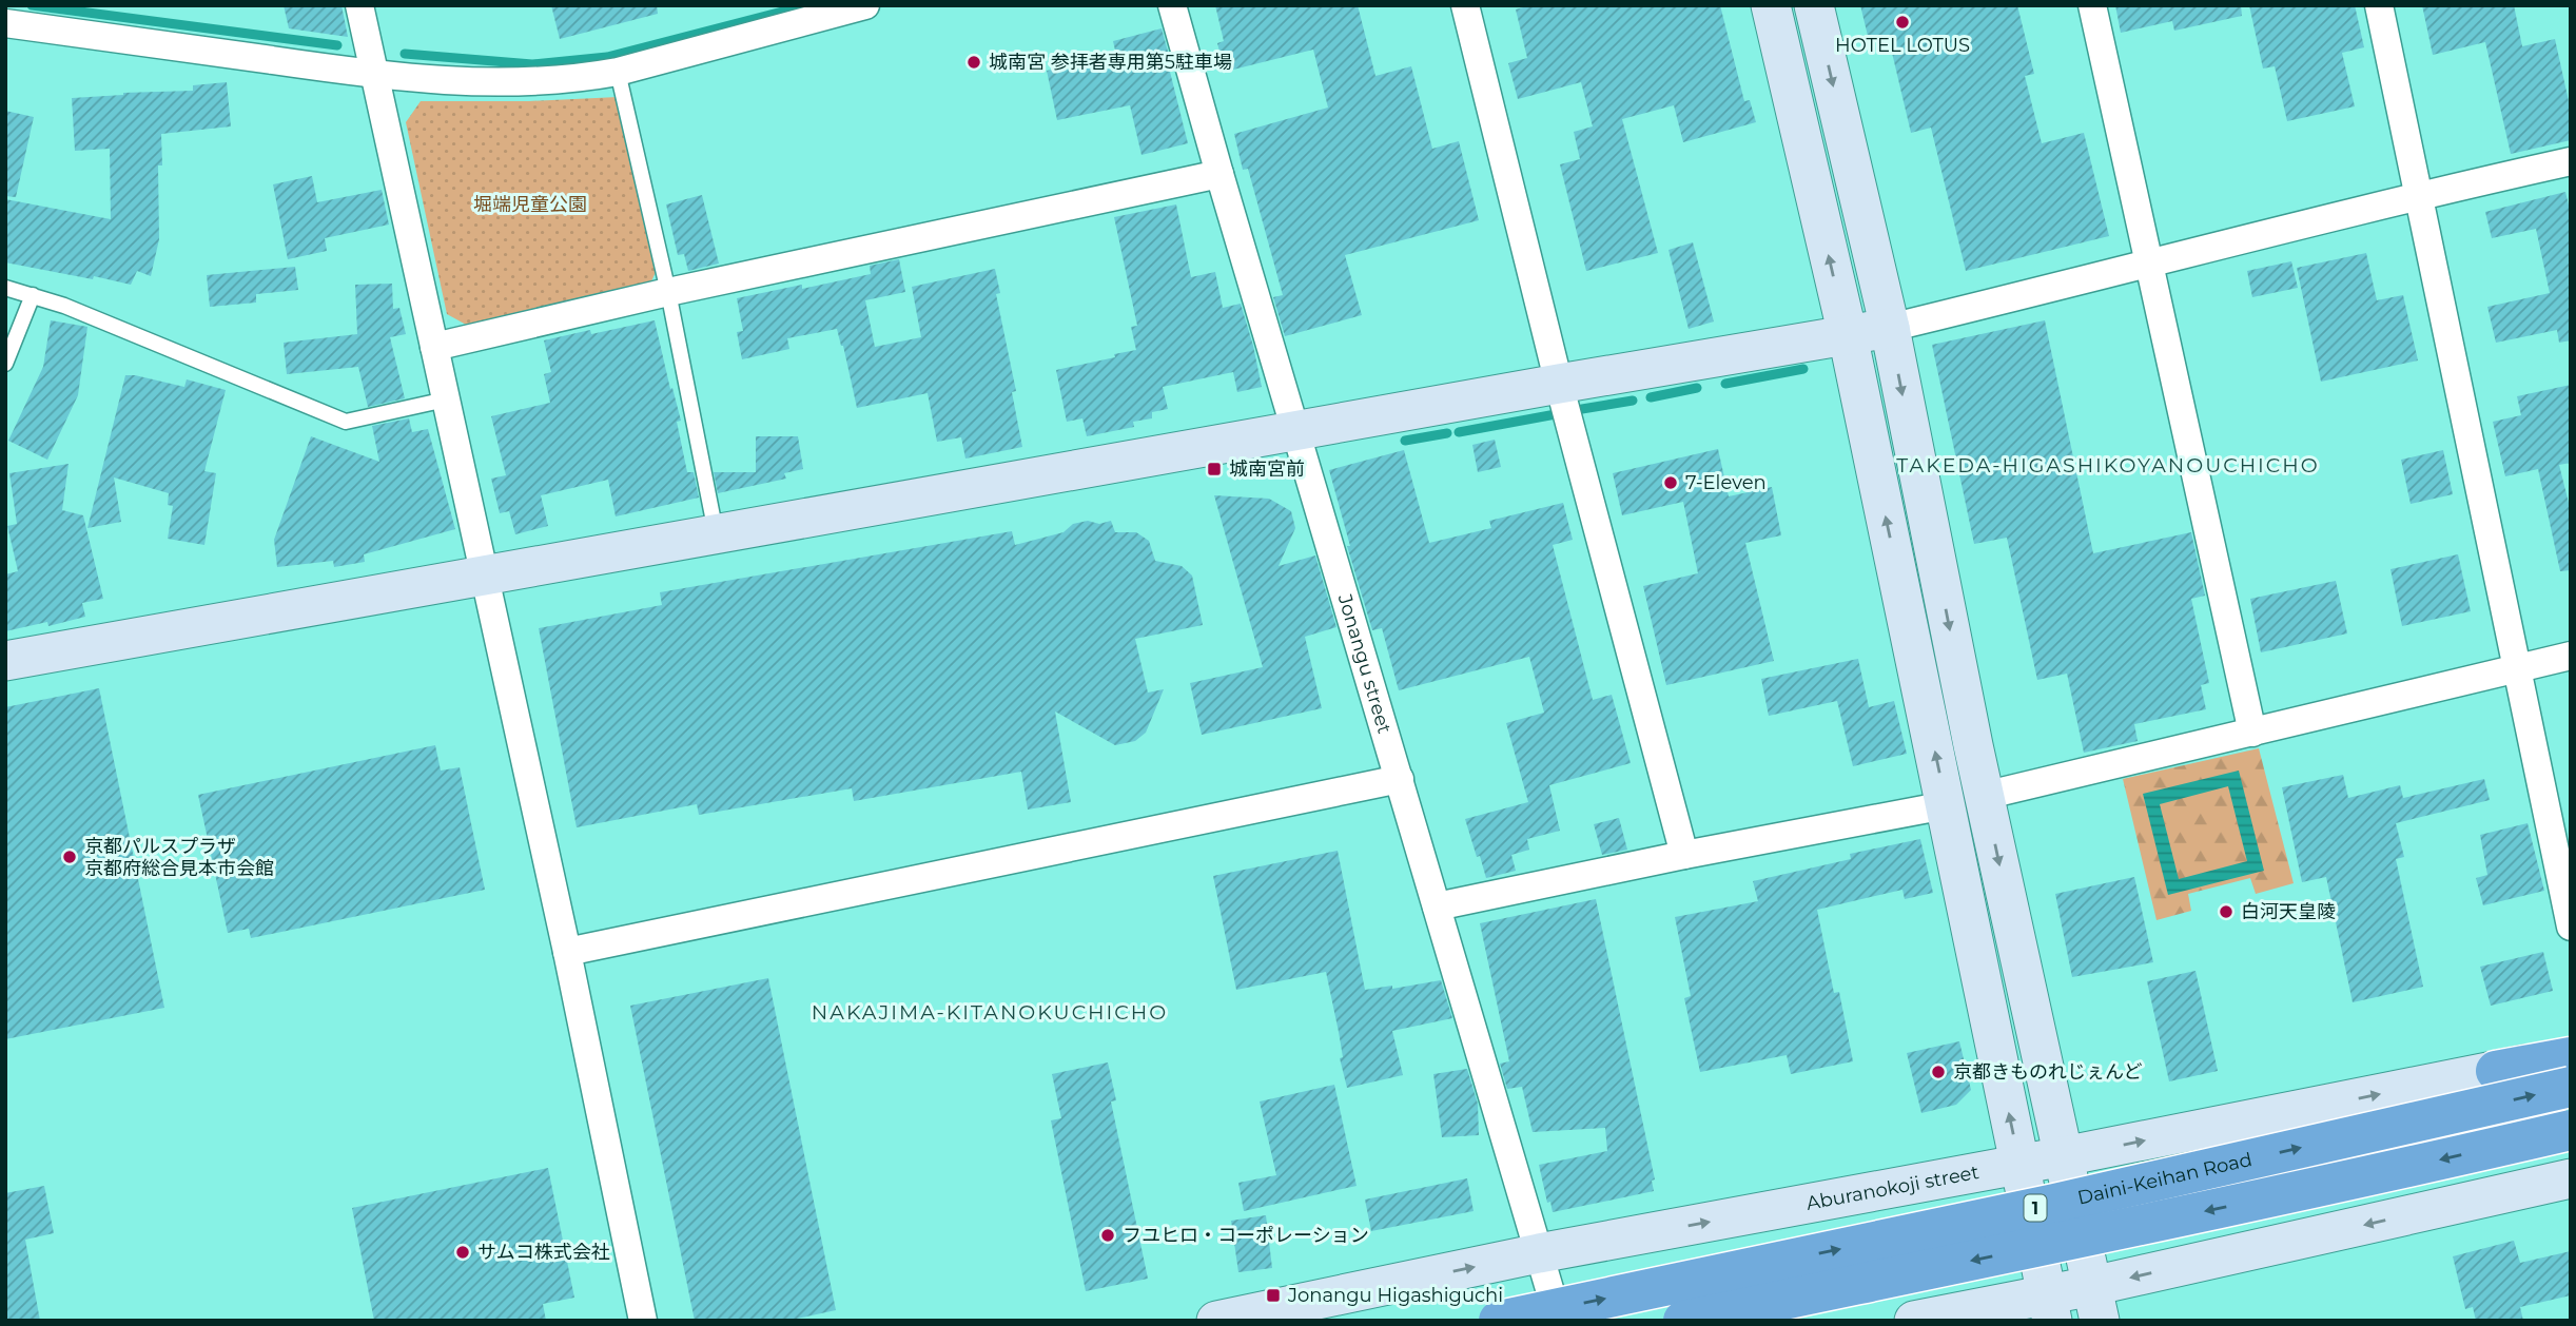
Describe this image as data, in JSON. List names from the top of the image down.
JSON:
{
  "streets": {
    "highway": ["Daini-Keihan Road", "1"],
    "street": ["Jonangu street", "Aburanokoji street"]
  },
  "crossings": [
    ["Jonangu street", "Aburanokoji street"]
  ],
  "districts": ["TAKEDA-HIGASHIKOYANOUCHICHO", "NAKAJIMA-KITANOKUCHICHO"],
  "parks": ["堀端児童公園"],
  "places": {
    "other": [
      "HOTEL LOTUS",
      "城南宮 参拝者専用第5駐車場",
      "7-Eleven",
      "京都パルスプラザ 京都府総合見本市会館",
      "白河天皇陵",
      "京都きものれじぇんど",
      "フユヒロ・コーポレーション",
      "サムコ株式会社"
    ],
    "transit": ["城南宮前", "Jonangu Higashiguchi"]
  }
}
